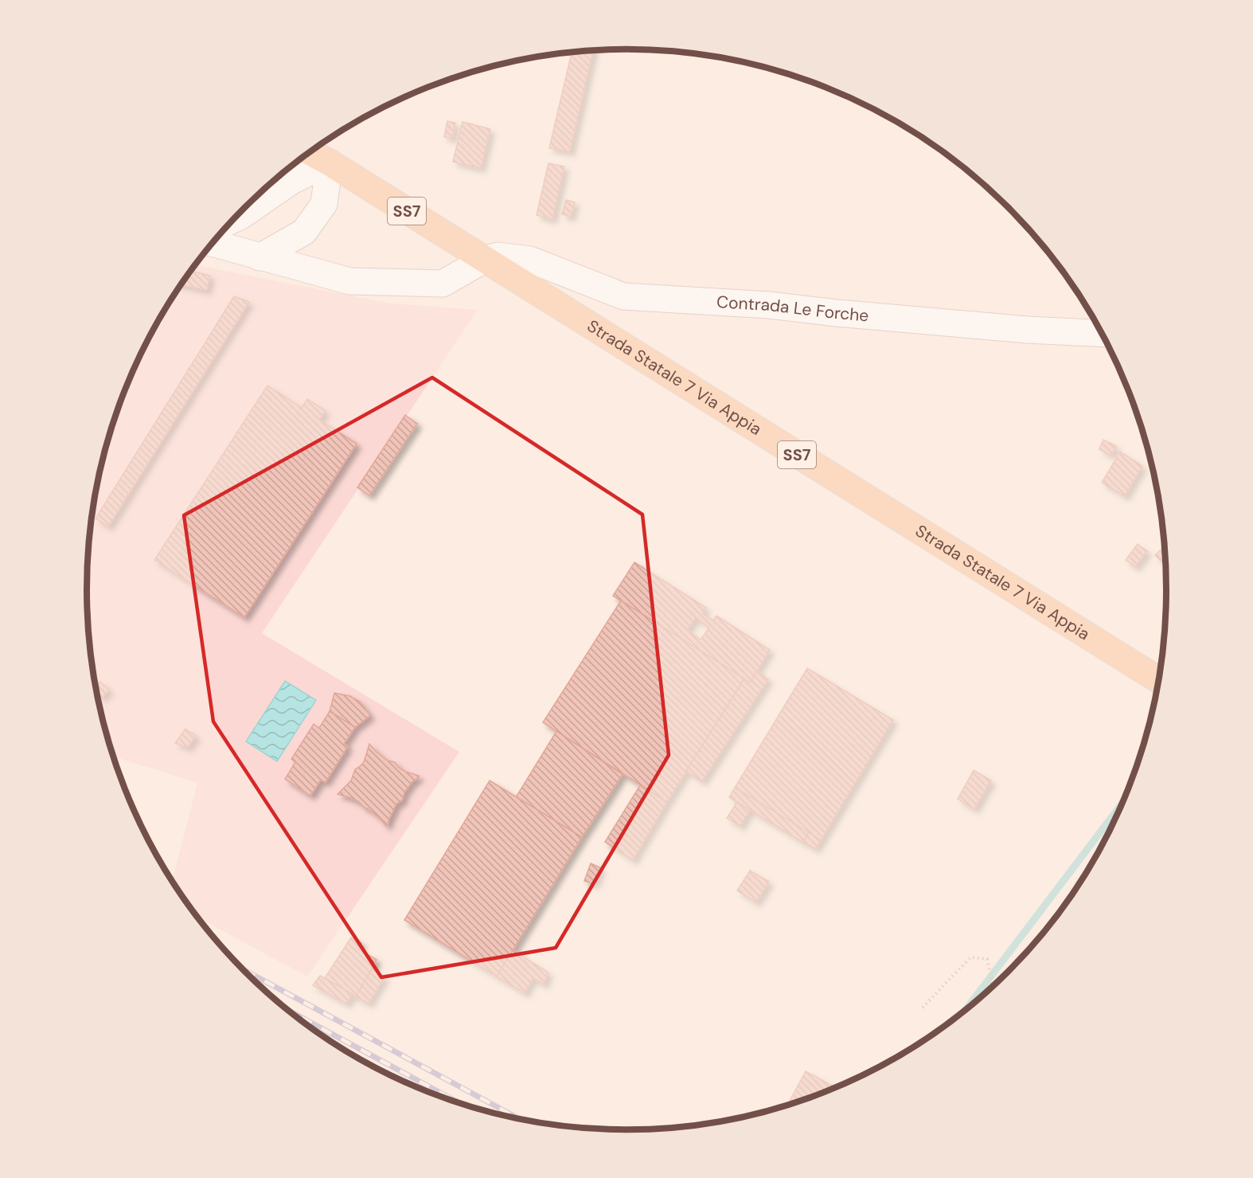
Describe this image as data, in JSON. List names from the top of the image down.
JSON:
{
  "streets": {
    "main road": ["SS7", "Strada Statale 7 Via Appia"],
    "street": ["Contrada Le Forche"]
  },
  "crossings": [
    ["Contrada Le Forche", "Strada Statale 7 Via Appia"]
  ]
}
